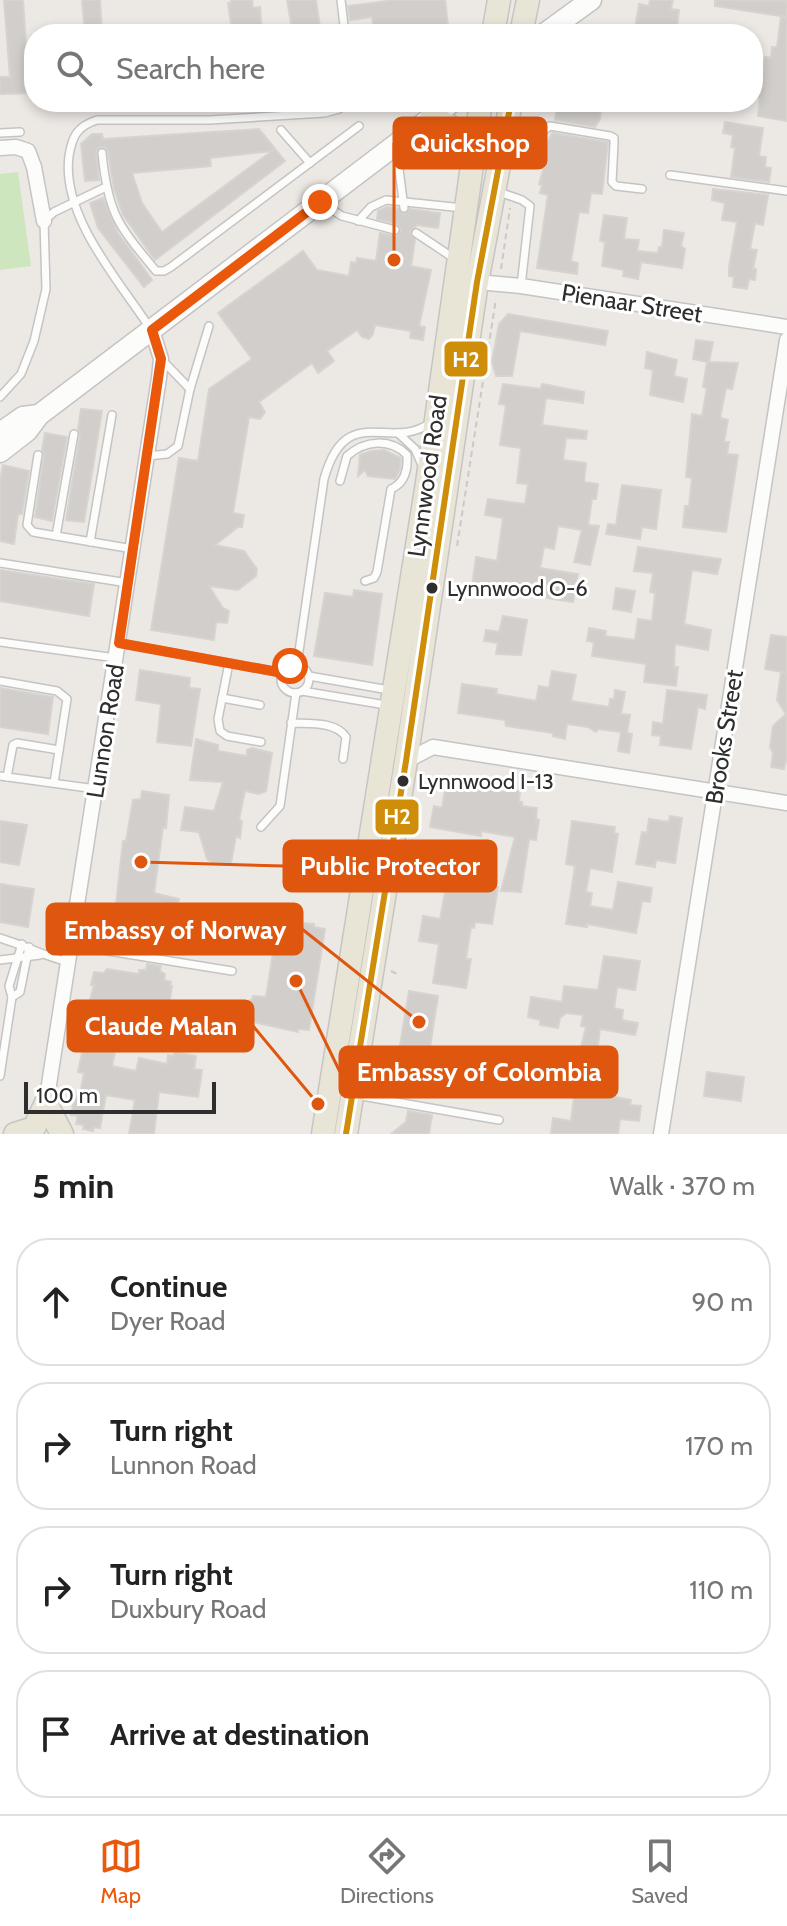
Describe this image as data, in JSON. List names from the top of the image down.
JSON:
{
  "streets": {
    "main road": ["Lynnwood Road"],
    "street": ["Pienaar Street", "Lunnon Road", "Brooks Street"]
  },
  "crossings": [
    ["Pienaar Street", "Lynnwood Road"]
  ],
  "places": [
    "Quickshop",
    "Lynnwood O-6",
    "Lynnwood I-13",
    "Public Protector",
    "Embassy of Colombia",
    "Embassy of Norway",
    "Claude Malan"
  ],
  "lines": ["transit line H2"],
  "scale_bar": "100 m",
  "page": {
    "search": "Search here",
    "scale": "100 m",
    "heading": ["5 min", "Walk · 370 m"],
    "list": [
      ["Continue", "Dyer Road", "90 m"],
      ["Turn right", "Lunnon Road", "170 m"],
      ["Turn right", "Duxbury Road", "110 m"],
      "Arrive at destination"
    ],
    "nav": ["Map", "Directions", "Saved"]
  }
}
